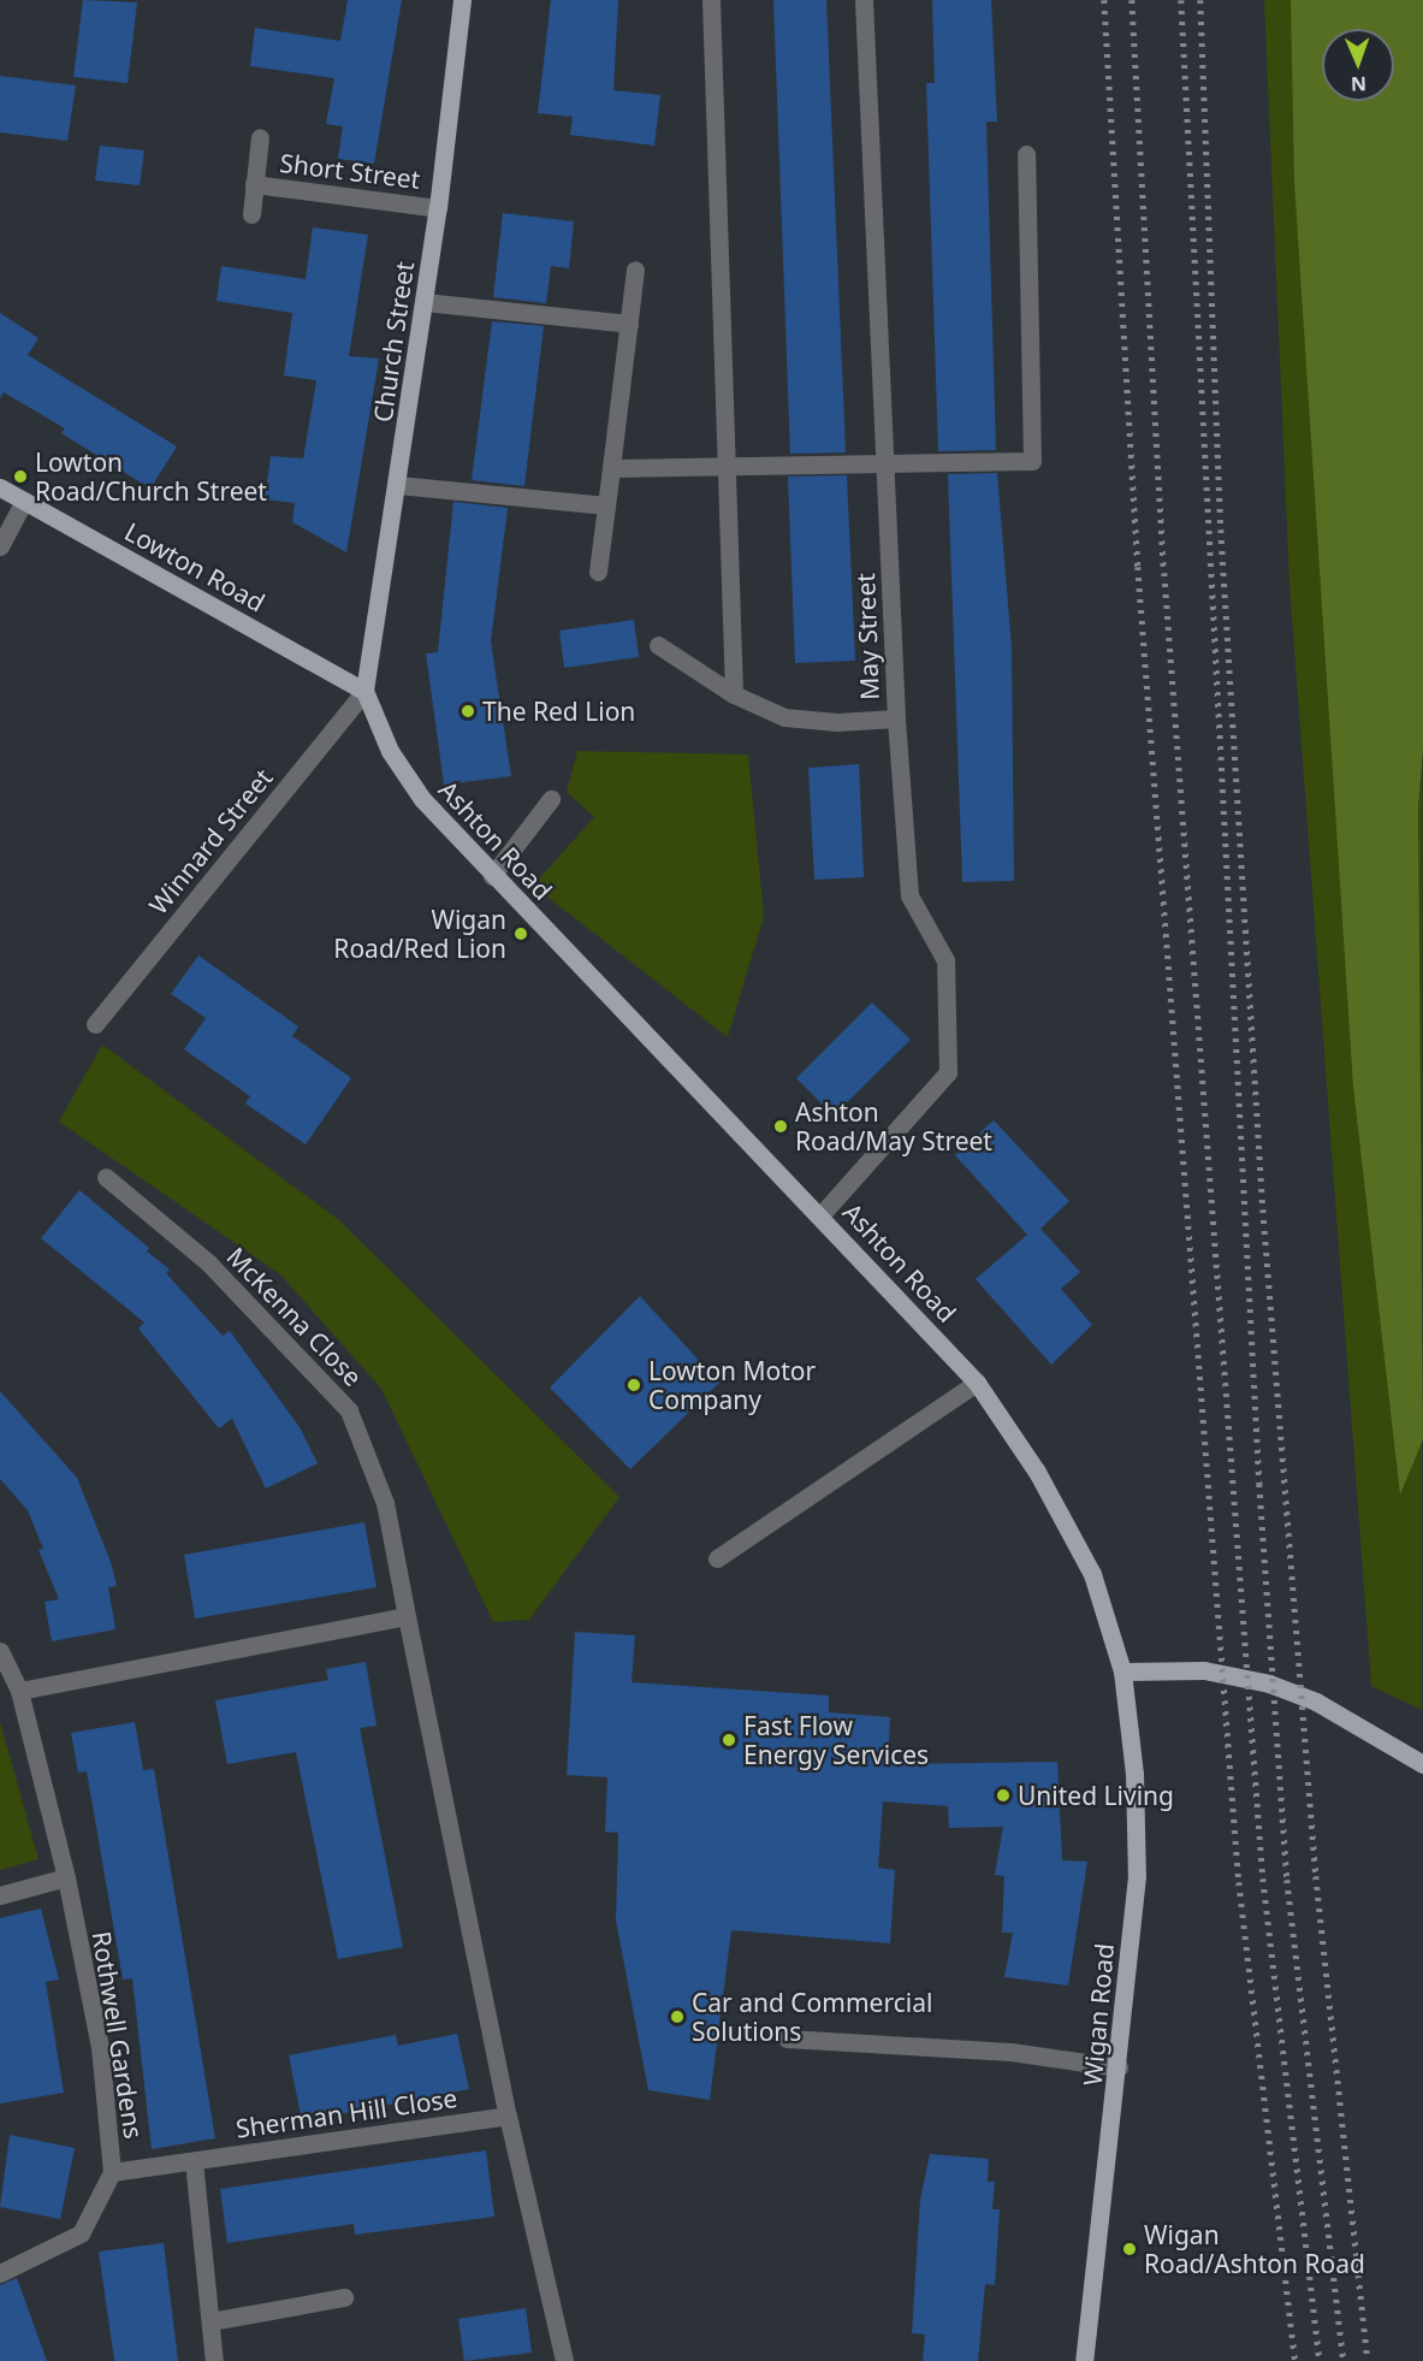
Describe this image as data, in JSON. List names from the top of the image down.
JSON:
{
  "streets": {
    "main road": [
      "Church Street",
      "Lowton Road",
      "Ashton Road",
      "Wigan Road"
    ],
    "street": [
      "Short Street",
      "May Street",
      "Winnard Street",
      "McKenna Close",
      "Rothwell Gardens",
      "Sherman Hill Close"
    ]
  },
  "crossings": [
    ["Short Street", "Church Street"],
    ["Church Street", "Lowton Road"],
    ["Church Street", "Ashton Road"],
    ["Church Street", "Winnard Street"],
    ["Lowton Road", "Ashton Road"],
    ["Lowton Road", "Winnard Street"],
    ["May Street", "Ashton Road"],
    ["Ashton Road", "Winnard Street"],
    ["Ashton Road", "Wigan Road"],
    ["McKenna Close", "Sherman Hill Close"],
    ["Rothwell Gardens", "Sherman Hill Close"]
  ],
  "places": [
    "Lowton Road/Church Street",
    "The Red Lion",
    "Wigan Road/Red Lion",
    "Ashton Road/May Street",
    "Lowton Motor Company",
    "Fast Flow Energy Services",
    "United Living",
    "Car and Commercial Solutions",
    "Wigan Road/Ashton Road"
  ],
  "north": "bottom"
}
